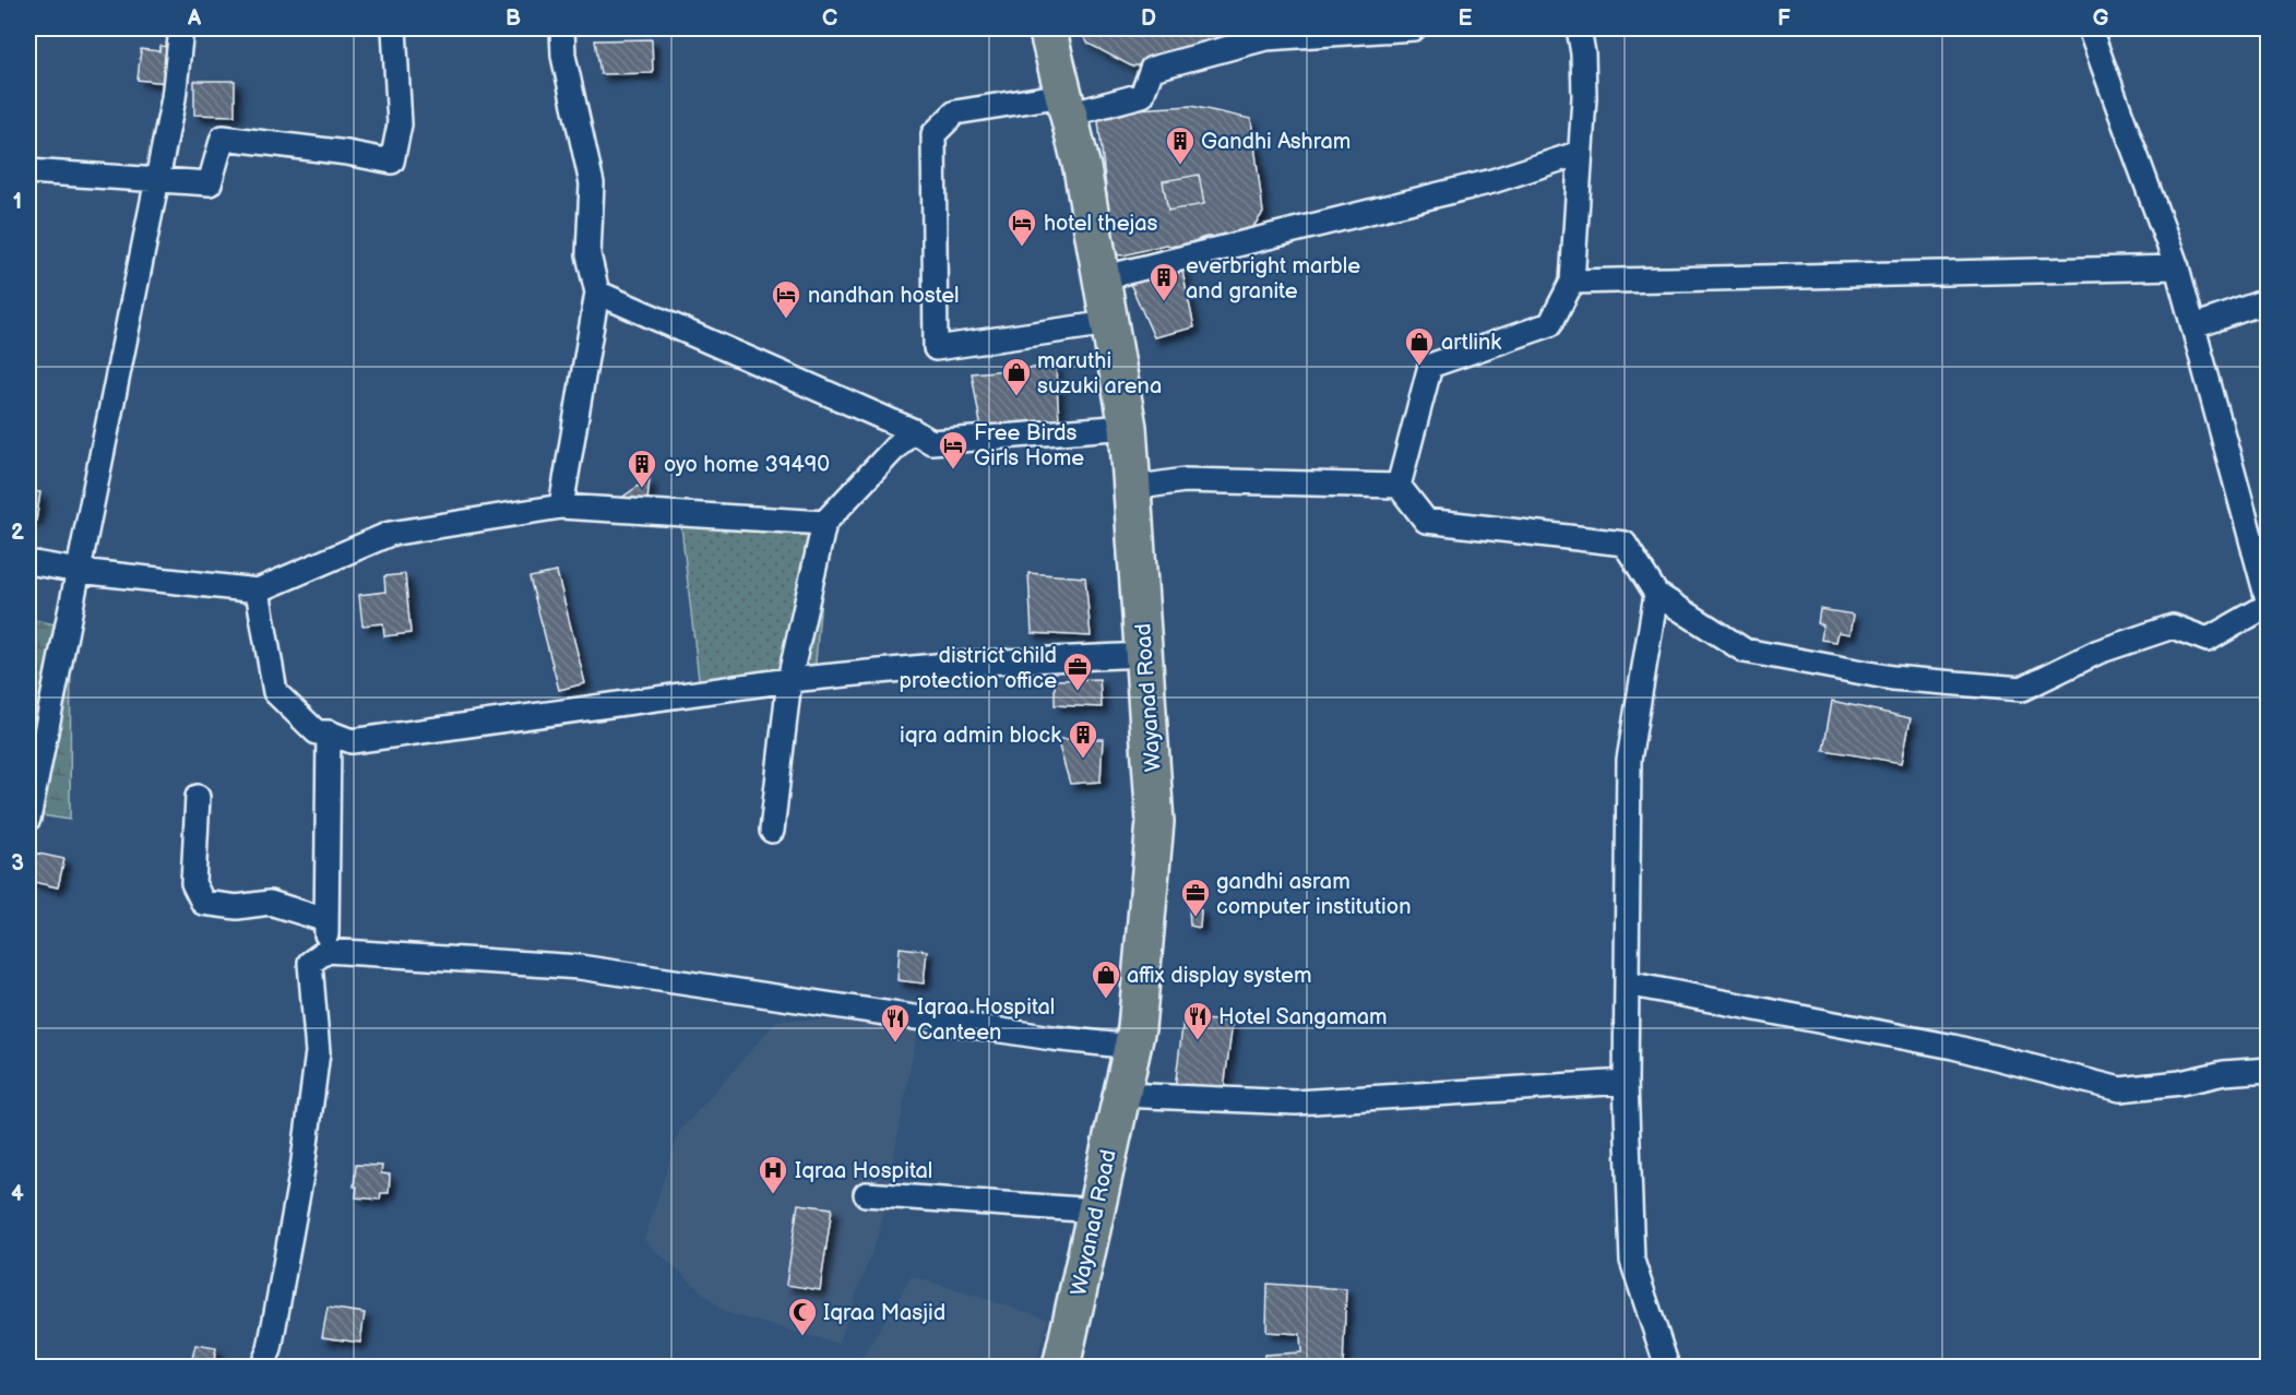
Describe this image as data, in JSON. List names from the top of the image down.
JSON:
{
  "streets": {
    "main road": ["Wayanad Road"]
  },
  "places": {
    "building": [
      "Gandhi Ashram",
      "everbright marble and granite",
      "oyo home 39490",
      "iqra admin block"
    ],
    "hotel": ["hotel thejas", "nandhan hostel", "Free Birds Girls Home"],
    "shop": ["artlink", "maruthi suzuki arena", "affix display system"],
    "office": ["district child protection office", "gandhi asram computer institution"],
    "restaurant": ["Hotel Sangamam", "Iqraa Hospital Canteen"],
    "hospital": ["Iqraa Hospital"],
    "mosque": ["Iqraa Masjid"]
  },
  "grid": {
    "columns": [
      "A",
      "B",
      "C",
      "D",
      "E",
      "F",
      "G"
    ],
    "rows": [
      "1",
      "2",
      "3",
      "4"
    ]
  }
}
